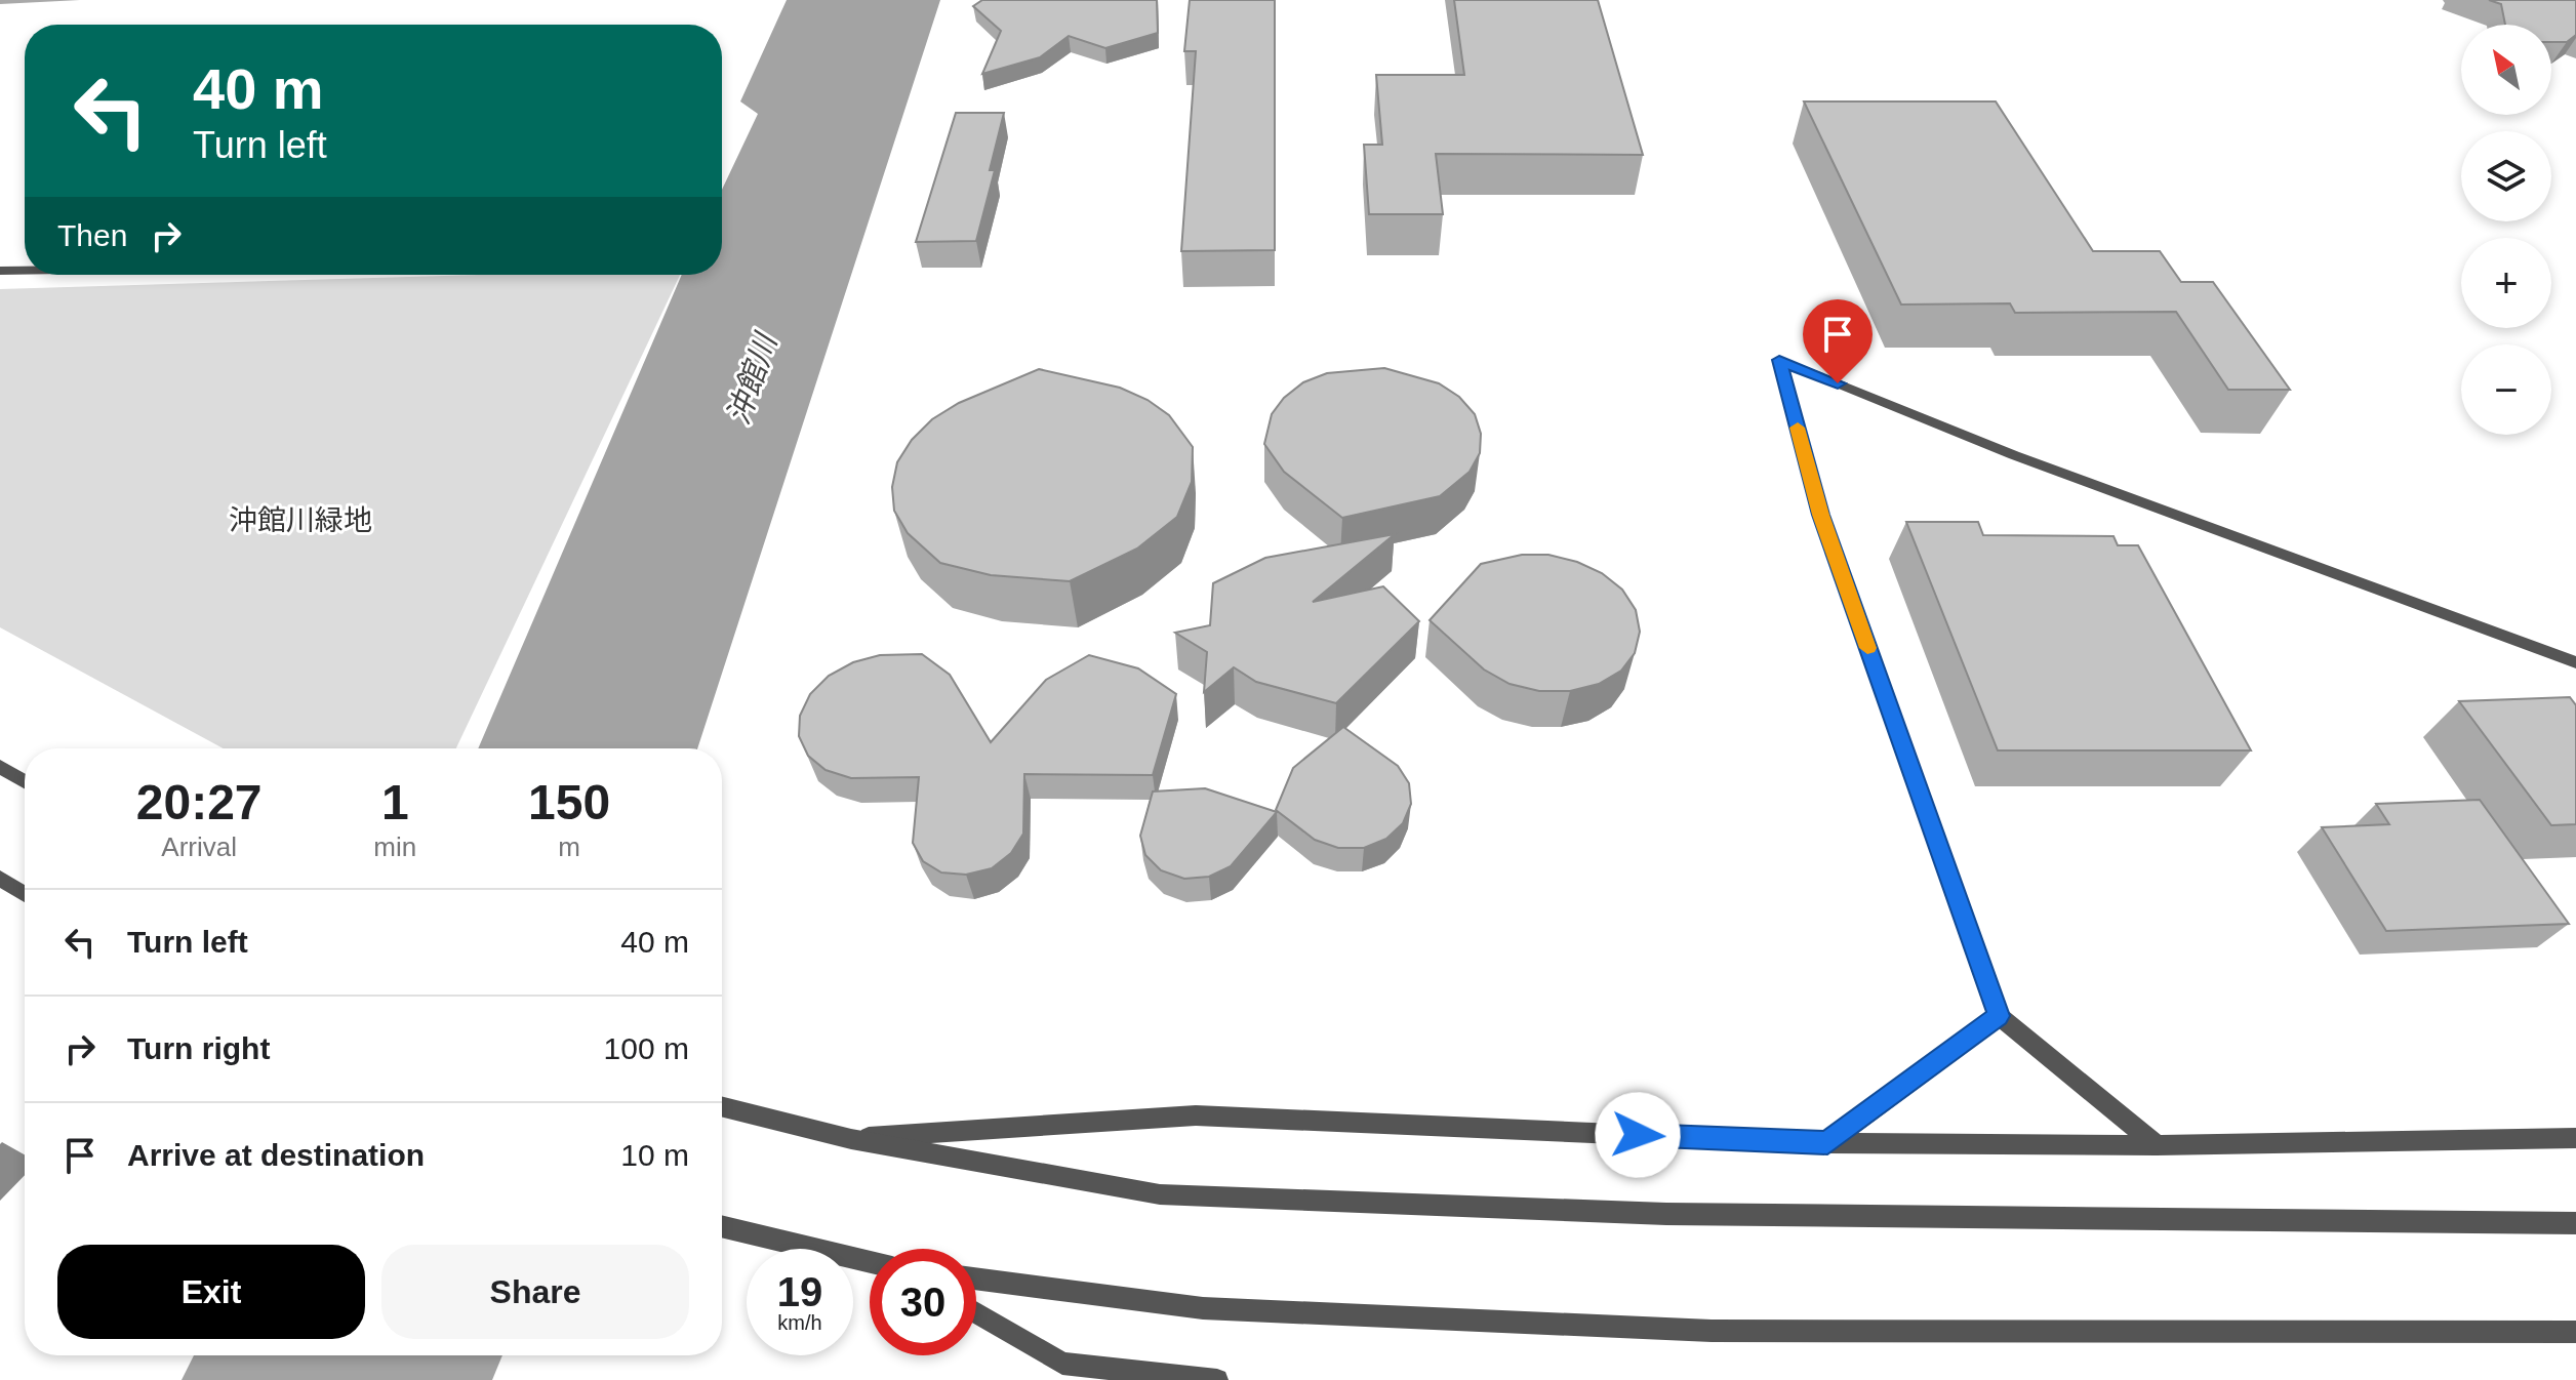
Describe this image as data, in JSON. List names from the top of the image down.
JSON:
{
  "water": ["沖館川"],
  "parks": ["沖館川緑地"],
  "north": "top left",
  "page": {
    "map_buttons": ["+", "−"],
    "turn": ["40 m", "Turn left"],
    "then": "Then",
    "eta": [
      "20:27",
      "Arrival",
      "1",
      "min",
      "150",
      "m"
    ],
    "list": [
      {
        "name": "Turn left",
        "value": "40 m"
      },
      {
        "name": "Turn right",
        "value": "100 m"
      },
      {
        "name": "Arrive at destination",
        "value": "10 m"
      }
    ],
    "buttons": ["Exit", "Share"],
    "speed": "19 km/h",
    "limit": "30"
  }
}
